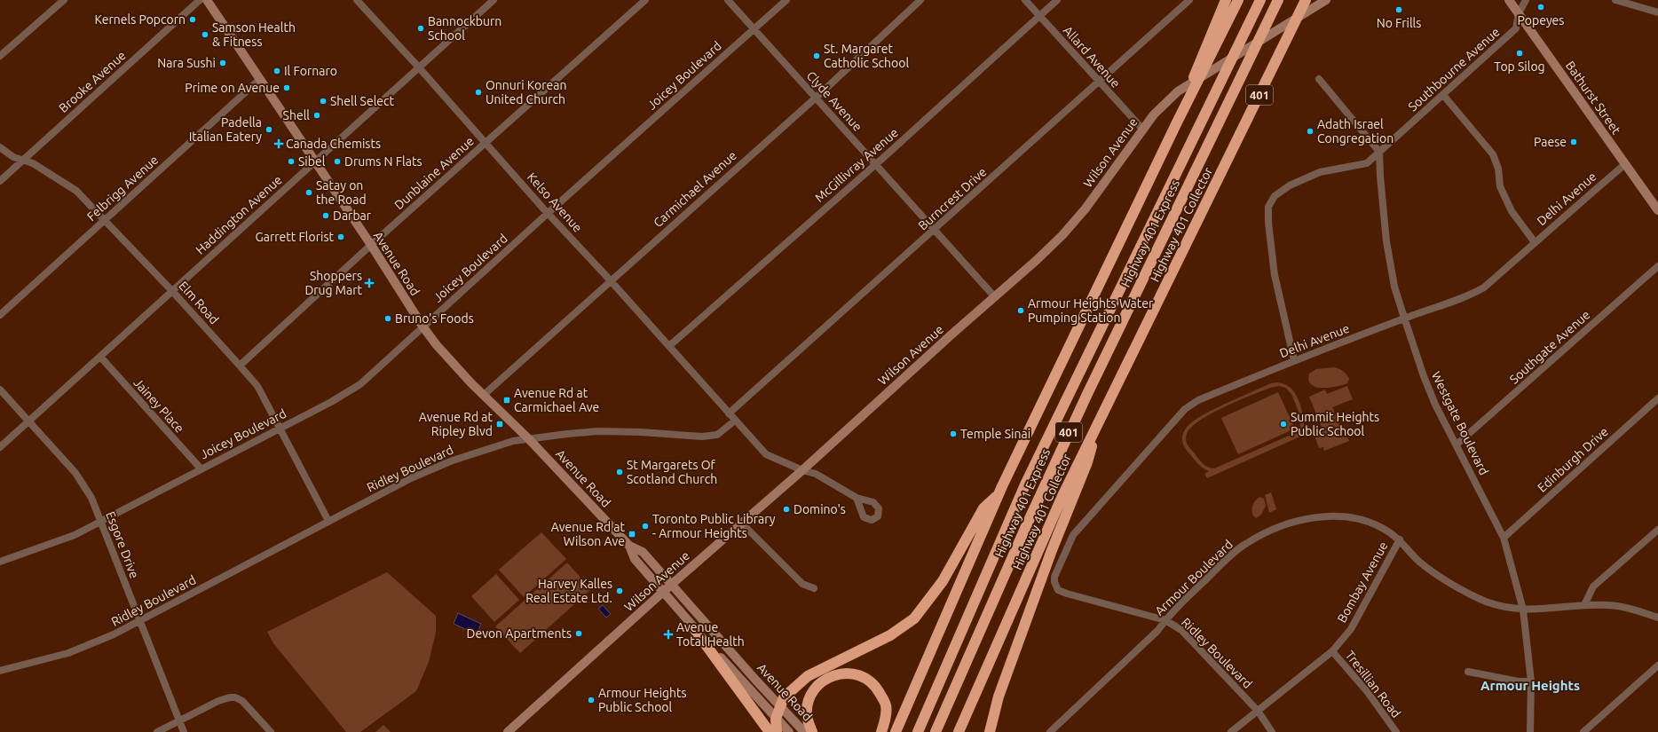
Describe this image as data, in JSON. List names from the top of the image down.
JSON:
{
  "streets": {
    "highway": ["401", "Highway 401 Collector", "Highway 401 Express"],
    "main road": ["Bathurst Street", "Wilson Avenue", "Avenue Road"],
    "street": [
      "Allard Avenue",
      "Southbourne Avenue",
      "Joicey Boulevard",
      "Brooke Avenue",
      "Clyde Avenue",
      "McGillivray Avenue",
      "Dunblaine Avenue",
      "Felbrigg Avenue",
      "Carmichael Avenue",
      "Burncrest Drive",
      "Delhi Avenue",
      "Kelso Avenue",
      "Haddington Avenue",
      "Elm Road",
      "Southgate Avenue",
      "Jainey Place",
      "Westgate Boulevard",
      "Edinburgh Drive",
      "Ridley Boulevard",
      "Esgore Drive",
      "Armour Boulevard",
      "Bombay Avenue",
      "Tresillian Road"
    ]
  },
  "crossings": [
    ["Allard Avenue", "Wilson Avenue"],
    ["Allard Avenue", "McGillivray Avenue"],
    ["Allard Avenue", "Burncrest Drive"],
    ["Southbourne Avenue", "Bathurst Street"],
    ["Southbourne Avenue", "Delhi Avenue"],
    ["Southbourne Avenue", "Westgate Boulevard"],
    ["Joicey Boulevard", "Clyde Avenue"],
    ["Joicey Boulevard", "Kelso Avenue"],
    ["Joicey Boulevard", "Avenue Road"],
    ["Joicey Boulevard", "Elm Road"],
    ["Joicey Boulevard", "Jainey Place"],
    ["Joicey Boulevard", "Esgore Drive"],
    ["Brooke Avenue", "Elm Road"],
    ["Bathurst Street", "Delhi Avenue"],
    ["Clyde Avenue", "Wilson Avenue"],
    ["Clyde Avenue", "McGillivray Avenue"],
    ["Clyde Avenue", "Carmichael Avenue"],
    ["Clyde Avenue", "Burncrest Drive"],
    ["Wilson Avenue", "Avenue Road"],
    ["McGillivray Avenue", "Kelso Avenue"],
    ["Dunblaine Avenue", "Kelso Avenue"],
    ["Dunblaine Avenue", "Avenue Road"],
    ["Dunblaine Avenue", "Elm Road"],
    ["Felbrigg Avenue", "Avenue Road"],
    ["Felbrigg Avenue", "Elm Road"],
    ["Carmichael Avenue", "Kelso Avenue"],
    ["Carmichael Avenue", "Avenue Road"],
    ["Burncrest Drive", "Kelso Avenue"],
    ["Delhi Avenue", "Westgate Boulevard"],
    ["Delhi Avenue", "Ridley Boulevard"],
    ["Kelso Avenue", "Haddington Avenue"],
    ["Kelso Avenue", "Ridley Boulevard"],
    ["Haddington Avenue", "Avenue Road"],
    ["Haddington Avenue", "Elm Road"],
    ["Haddington Avenue", "Jainey Place"],
    ["Haddington Avenue", "Esgore Drive"],
    ["Avenue Road", "Ridley Boulevard"],
    ["Elm Road", "Ridley Boulevard"],
    ["Southgate Avenue", "Westgate Boulevard"],
    ["Westgate Boulevard", "Edinburgh Drive"],
    ["Westgate Boulevard", "Armour Boulevard"],
    ["Ridley Boulevard", "Esgore Drive"],
    ["Ridley Boulevard", "Armour Boulevard"],
    ["Ridley Boulevard", "Bombay Avenue"],
    ["Armour Boulevard", "Bombay Avenue"],
    ["Bombay Avenue", "Tresillian Road"]
  ],
  "districts": ["Armour Heights"],
  "places": {
    "other": [
      "Popeyes",
      "No Frills",
      "Kernels Popcorn",
      "Bannockburn School",
      "Samson Health & Fitness",
      "Top Silog",
      "St. Margaret Catholic School",
      "Nara Sushi",
      "Il Fornaro",
      "Prime on Avenue",
      "Onnuri Korean United Church",
      "Shell Select",
      "Shell",
      "Padella Italian Eatery",
      "Adath Israel Congregation",
      "Paese",
      "Sibel",
      "Drums N Flats",
      "Satay on the Road",
      "Darbar",
      "Garrett Florist",
      "Armour Heights Water Pumping Station",
      "Bruno's Foods",
      "Summit Heights Public School",
      "Temple Sinai",
      "St Margarets Of Scotland Church",
      "Domino's",
      "Toronto Public Library - Armour Heights",
      "Harvey Kalles Real Estate Ltd.",
      "Devon Apartments",
      "Armour Heights Public School"
    ],
    "health": ["Canada Chemists", "Shoppers Drug Mart", "Avenue Total Health"],
    "transit": ["Avenue Rd at Carmichael Ave", "Avenue Rd at Ripley Blvd", "Avenue Rd at Wilson Ave"]
  }
}
